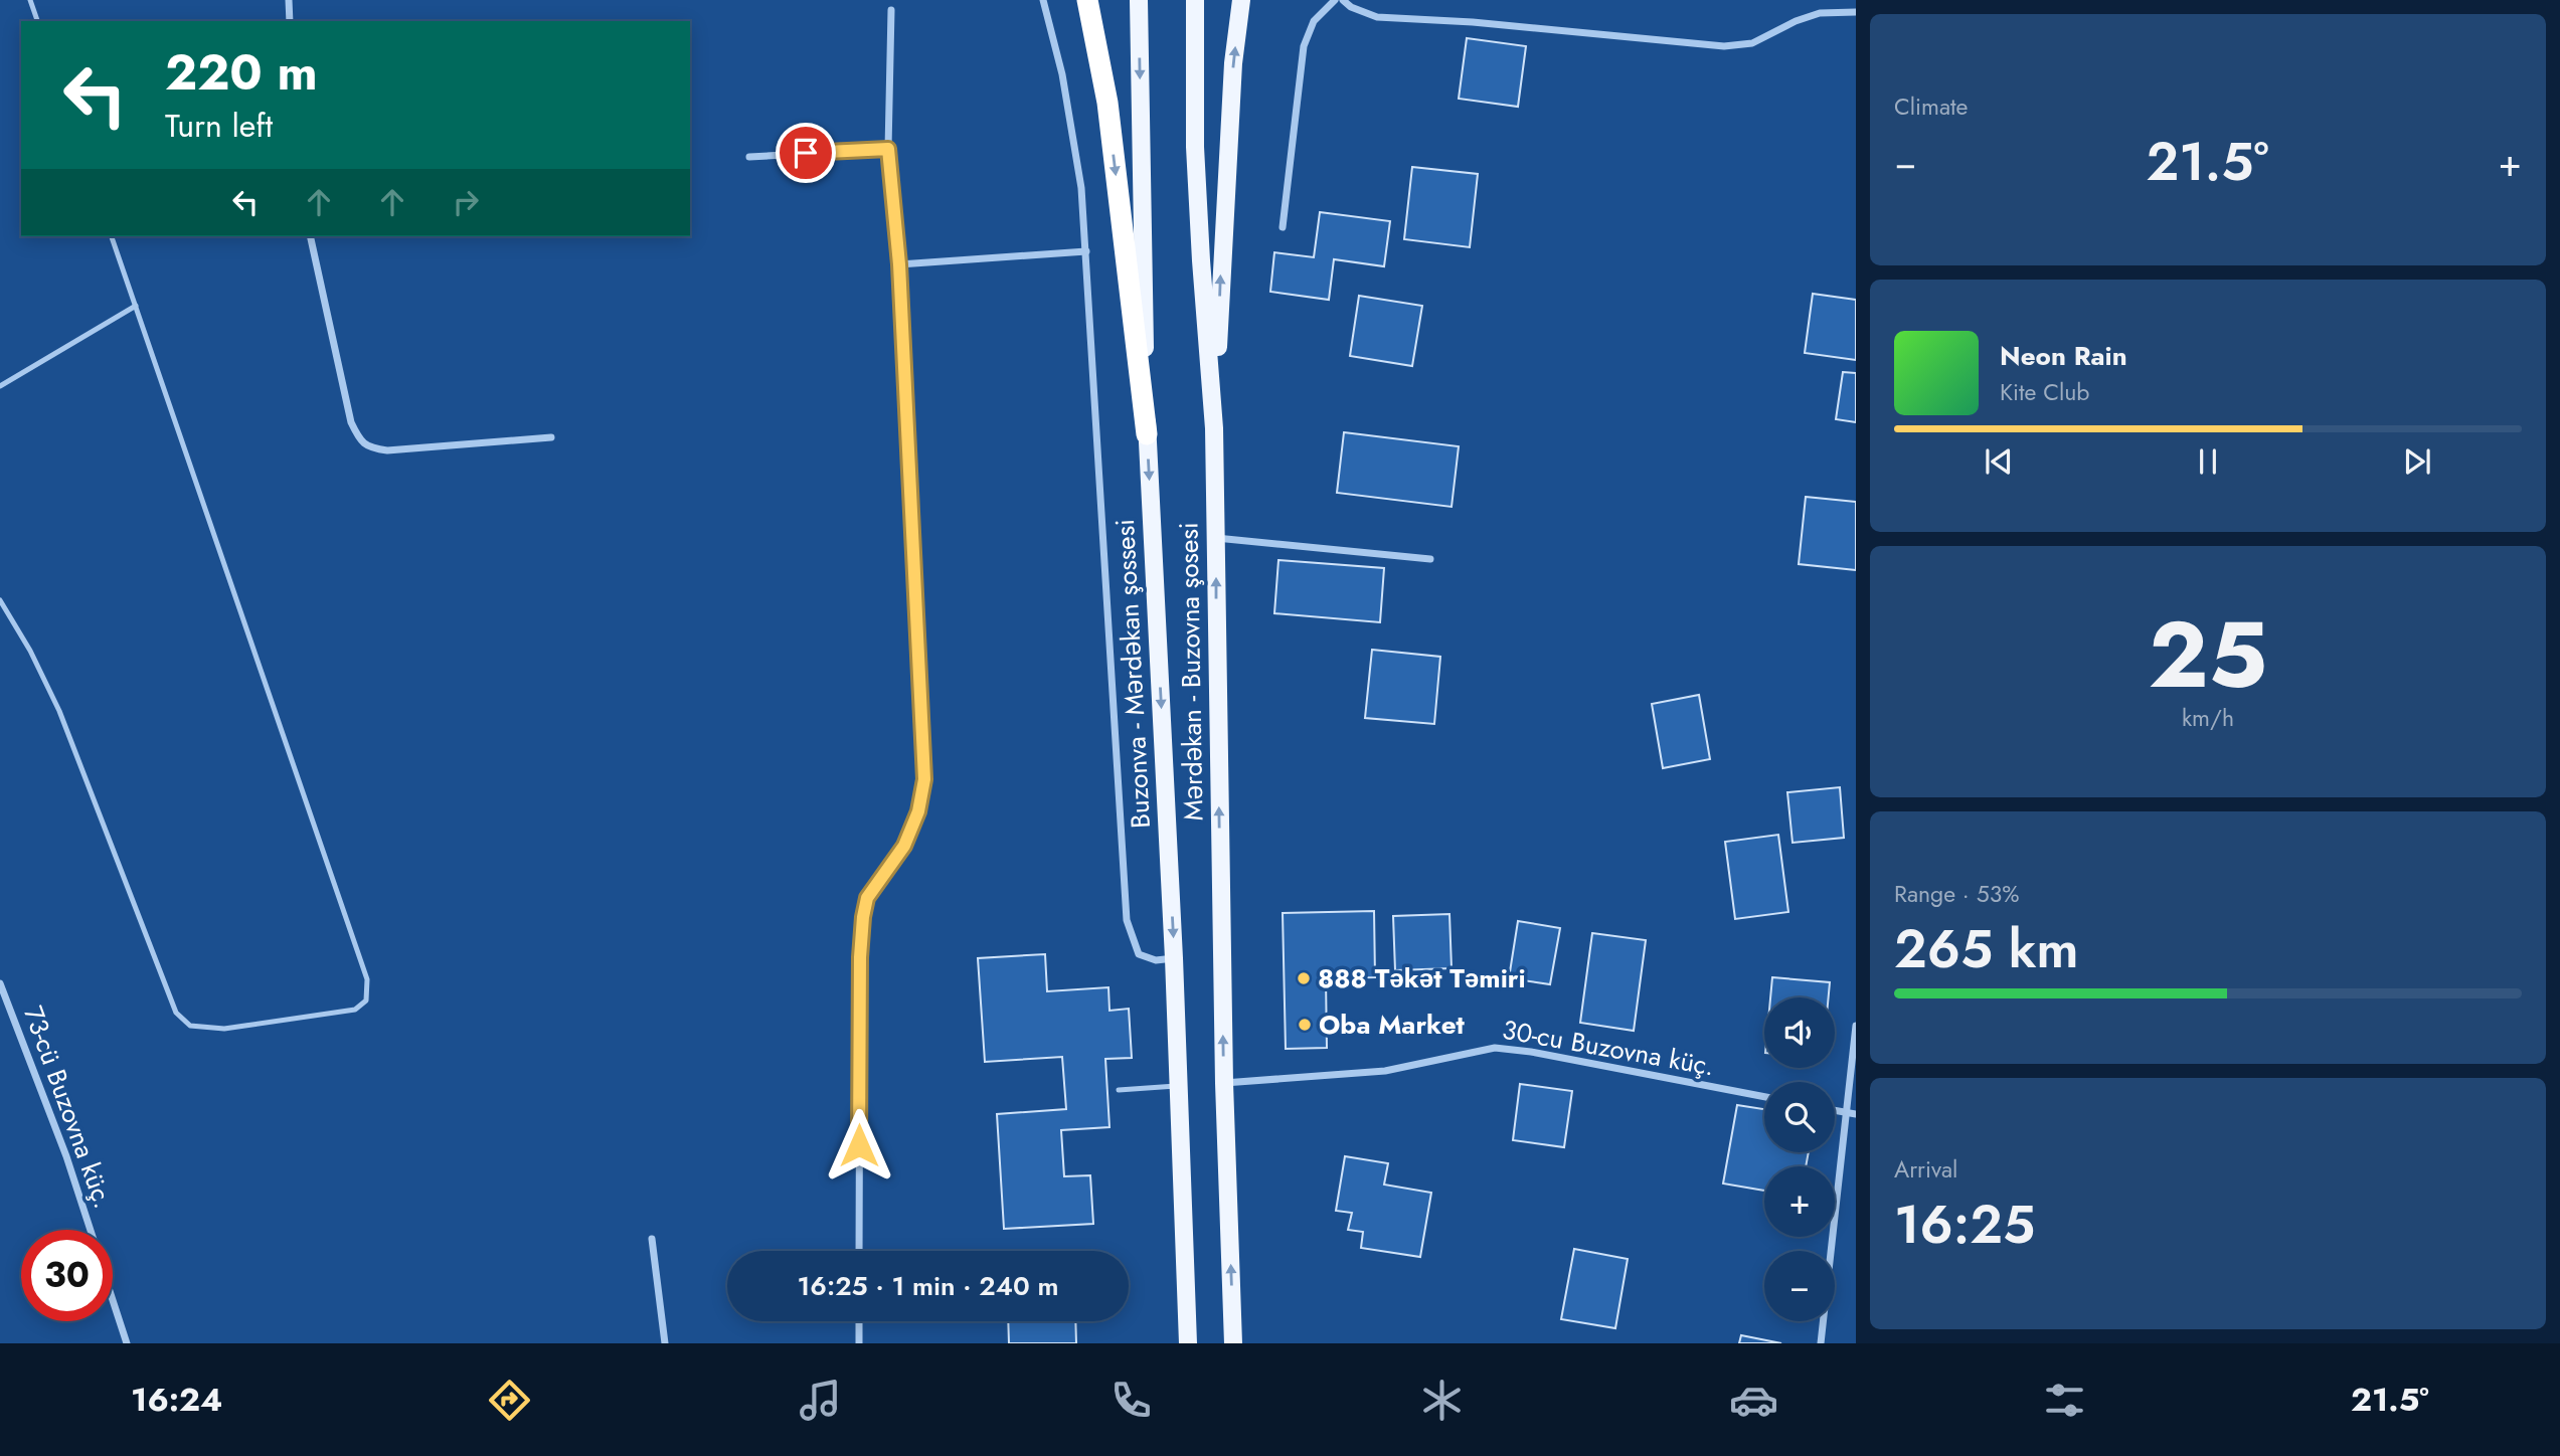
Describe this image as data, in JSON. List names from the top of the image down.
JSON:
{
  "streets": {
    "main road": ["Mərdəkan - Buzovna şosesi", "Buzonva - Mərdəkan şossesi"],
    "street": ["30-cu Buzovna küç.", "73-cü Buzovna küç."]
  },
  "crossings": [
    ["Mərdəkan - Buzovna şosesi", "30-cu Buzovna küç."]
  ],
  "one_way": ["Mərdəkan - Buzovna şosesi"],
  "places": ["888 Təkət Təmiri", "Oba Market"],
  "page": {
    "tile": [
      "Climate",
      ["25", "km/h"],
      ["Range · 53%", "265 km"],
      ["Arrival", "16:25"]
    ],
    "turn": ["220 m", "Turn left"],
    "heat": ["−", "21.5°", "+"],
    "song": ["Neon Rain", "Kite Club"],
    "map_buttons": ["+", "−"],
    "limit": "30",
    "trip": "16:25 · 1 min · 240 m",
    "tabs": ["16:24", "21.5°"]
  }
}
